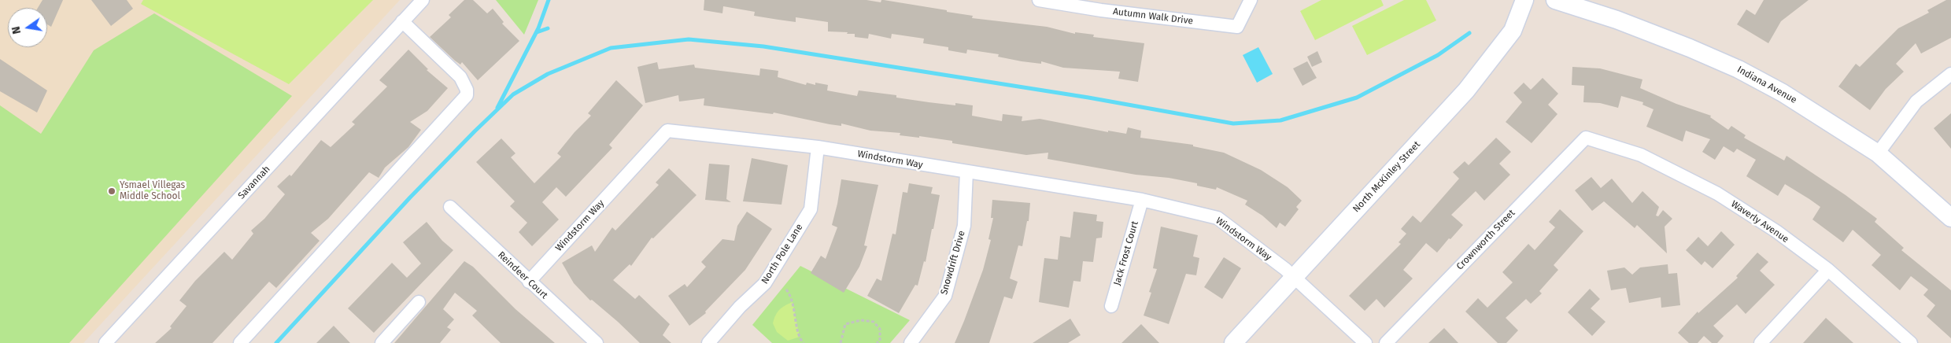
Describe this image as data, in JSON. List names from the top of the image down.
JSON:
{
  "streets": {
    "street": [
      "Autumn Walk Drive",
      "Indiana Avenue",
      "Windstorm Way",
      "North McKinley Street",
      "Savannah",
      "Waverly Avenue",
      "Crownworth Street",
      "Jack Frost Court",
      "North Pole Lane",
      "Snowdrift Drive",
      "Reindeer Court"
    ]
  },
  "crossings": [
    ["Windstorm Way", "North McKinley Street"],
    ["Windstorm Way", "Jack Frost Court"],
    ["Windstorm Way", "North Pole Lane"],
    ["Windstorm Way", "Snowdrift Drive"],
    ["Windstorm Way", "Reindeer Court"],
    ["Waverly Avenue", "Crownworth Street"]
  ],
  "places": ["Ysmael Villegas Middle School"],
  "north": "left"
}
